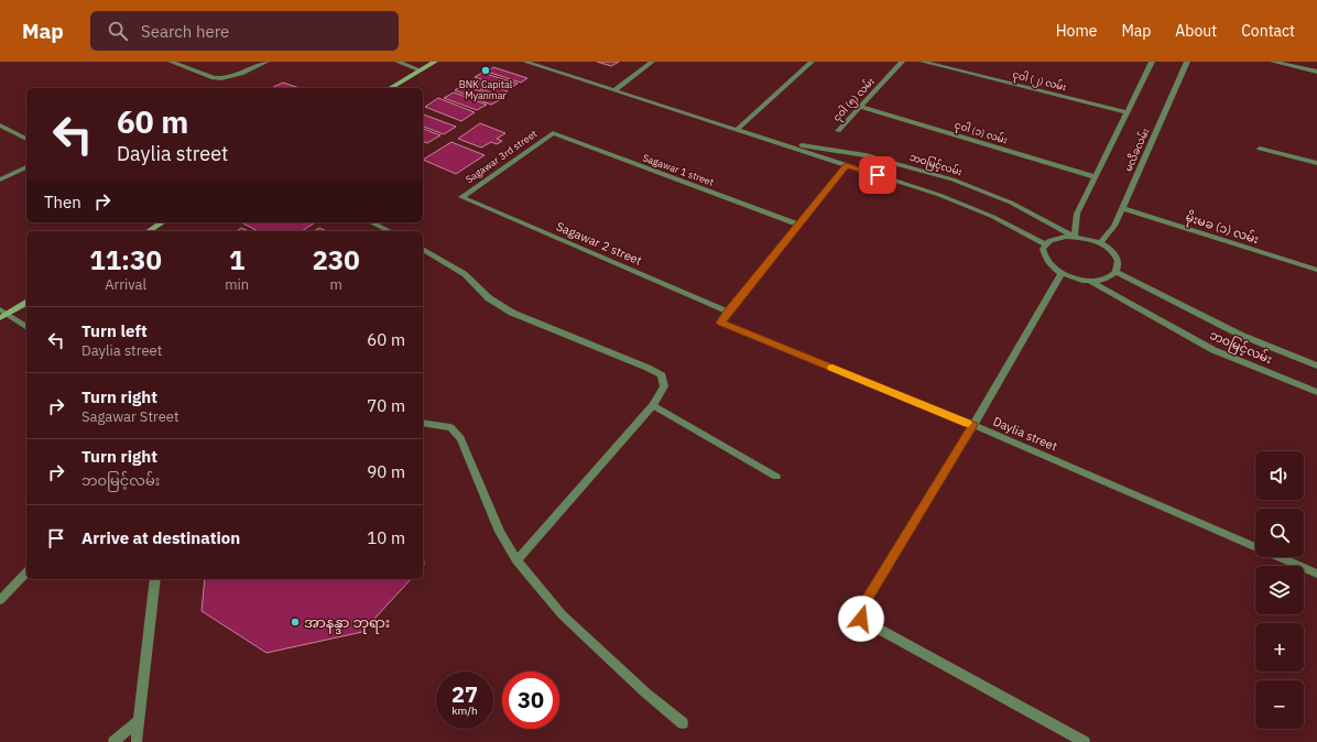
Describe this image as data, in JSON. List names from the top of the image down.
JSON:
{
  "streets": {
    "street": [
      "ငုဝါ (၂) လမ်း",
      "ငုဝါ (၅) လမ်း",
      "ငုဝါ (၁) လမ်း",
      "မလိခလမ်း",
      "Sagawar 3rd street",
      "ဘ၀မြင့်လမ်း",
      "Sagawar 1 street",
      "မိုးမခ (၁) လမ်း",
      "Sagawar 2 street",
      "Daylia street"
    ]
  },
  "crossings": [
    ["ငုဝါ (၂) လမ်း", "မလိခလမ်း"],
    ["ငုဝါ (၅) လမ်း", "ငုဝါ (၁) လမ်း"],
    ["ငုဝါ (၁) လမ်း", "မလိခလမ်း"],
    ["မလိခလမ်း", "ဘ၀မြင့်လမ်း"],
    ["မလိခလမ်း", "မိုးမခ (၁) လမ်း"],
    ["Sagawar 3rd street", "Sagawar 1 street"],
    ["Sagawar 3rd street", "Sagawar 2 street"],
    ["Sagawar 2 street", "Daylia street"]
  ],
  "places": ["BNK Capital Myanmar", "အာနန္ဒာ ဘုရား"],
  "page": {
    "header": "Map",
    "search": "Search here",
    "nav": [
      "Home",
      "Map",
      "About",
      "Contact"
    ],
    "turn": ["60 m", "Daylia street"],
    "then": "Then",
    "eta": [
      "11:30",
      "Arrival",
      "1",
      "min",
      "230",
      "m"
    ],
    "list": [
      {
        "name": "Turn left",
        "note": "Daylia street",
        "value": "60 m"
      },
      {
        "name": "Turn right",
        "note": "Sagawar Street",
        "value": "70 m"
      },
      {
        "name": "Turn right",
        "note": "ဘ၀မြင့်လမ်း",
        "value": "90 m"
      },
      {
        "name": "Arrive at destination",
        "value": "10 m"
      }
    ],
    "map_buttons": ["+", "−"],
    "speed": "27 km/h",
    "limit": "30"
  }
}
